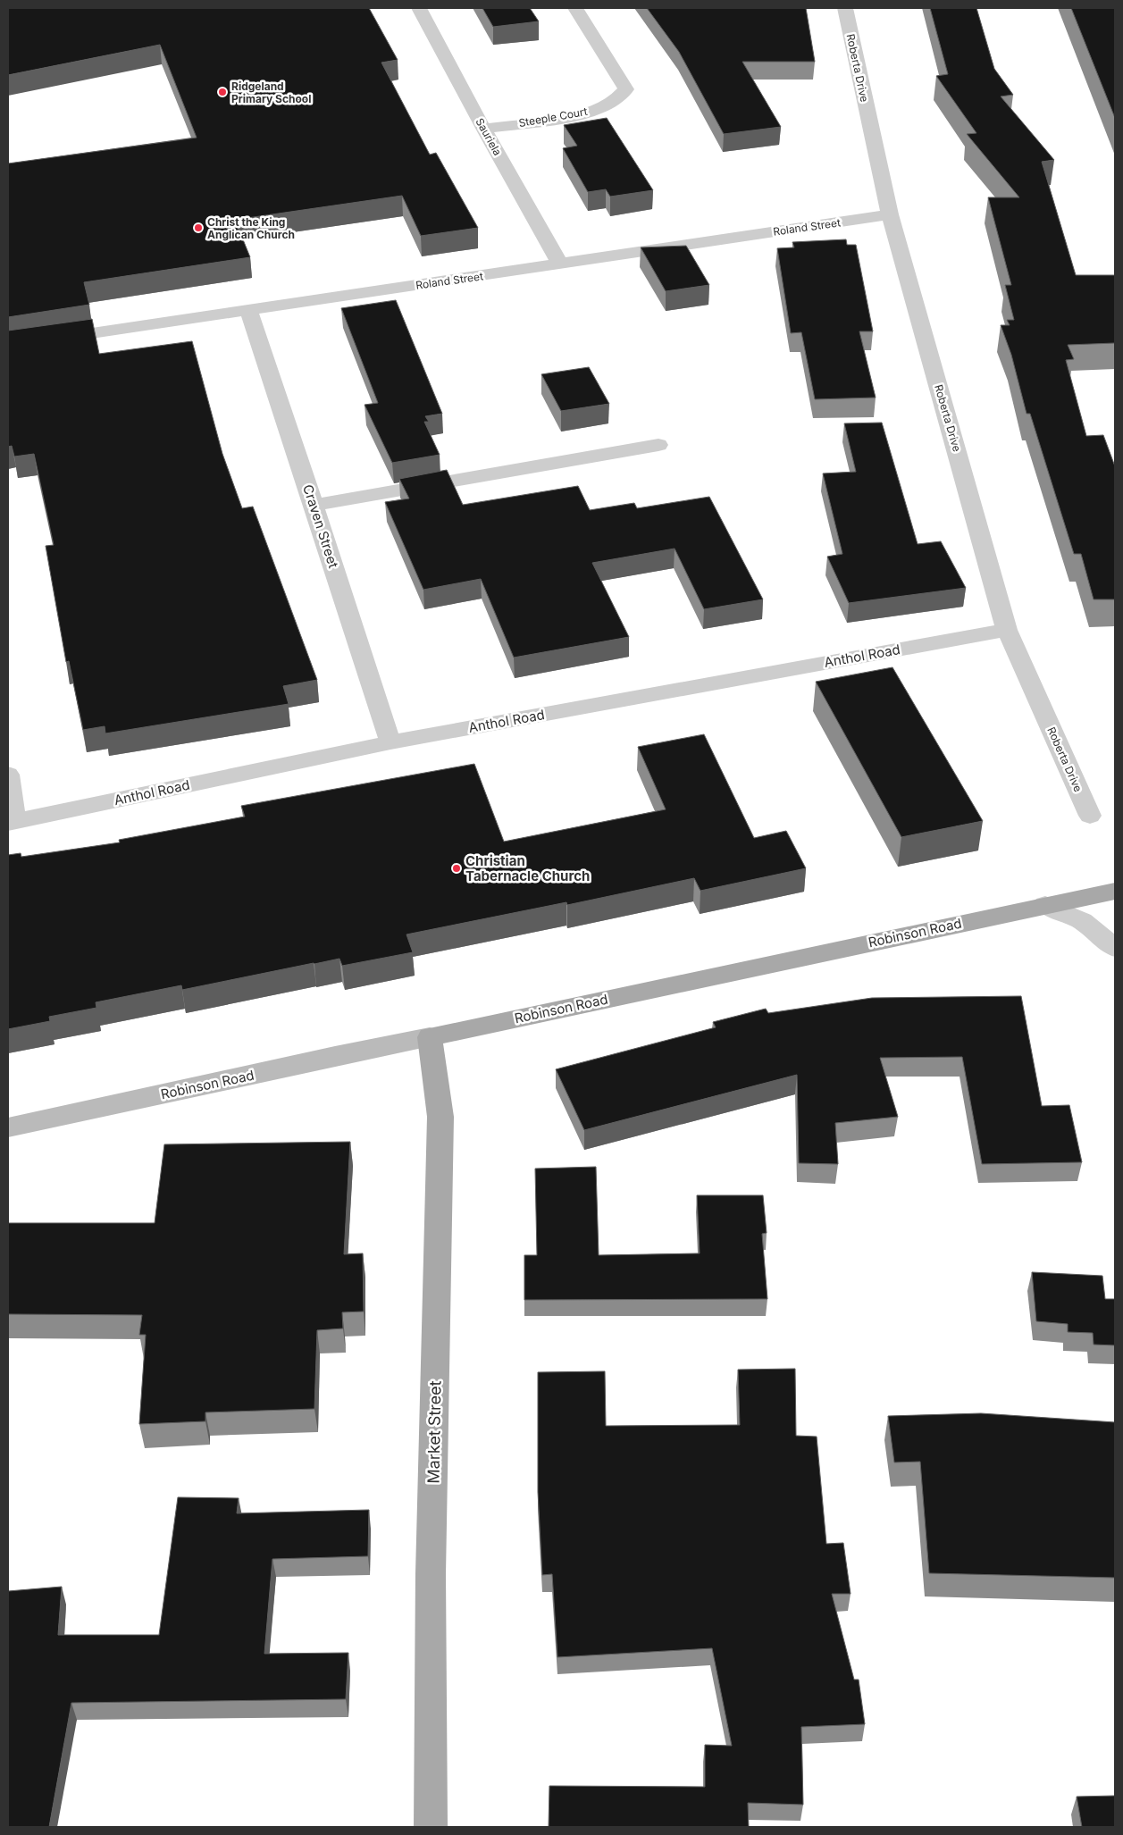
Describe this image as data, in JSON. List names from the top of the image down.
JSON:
{
  "streets": {
    "main road": ["Robinson Road", "Market Street"],
    "street": [
      "Roberta Drive",
      "Steeple Court",
      "Sauriela",
      "Roland Street",
      "Craven Street",
      "Anthol Road"
    ]
  },
  "crossings": [
    ["Roberta Drive", "Roland Street"],
    ["Roberta Drive", "Anthol Road"],
    ["Steeple Court", "Sauriela"],
    ["Sauriela", "Roland Street"],
    ["Roland Street", "Craven Street"],
    ["Craven Street", "Anthol Road"],
    ["Robinson Road", "Market Street"]
  ],
  "places": ["Ridgeland Primary School", "Christ the King Anglican Church", "Christian Tabernacle Church"]
}
